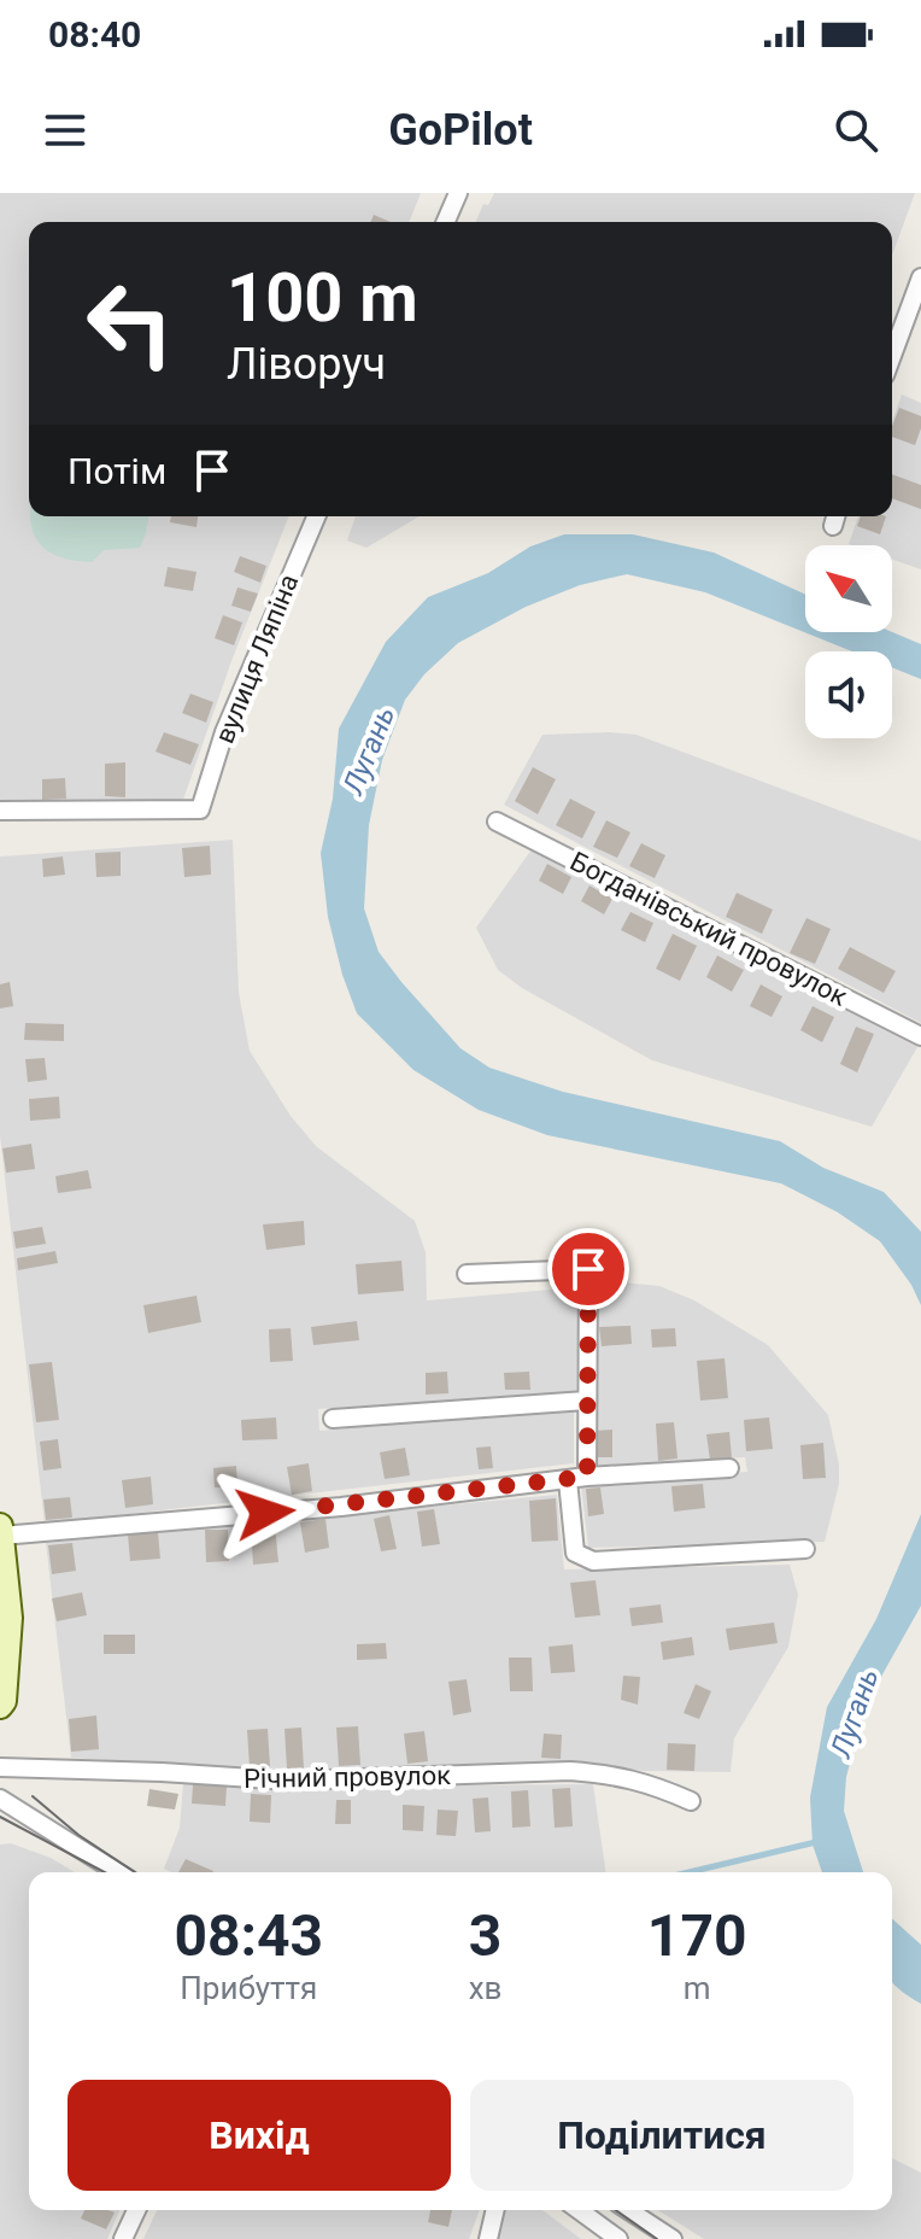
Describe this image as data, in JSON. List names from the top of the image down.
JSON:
{
  "streets": {
    "street": ["вулиця Ляпіна", "Богданівський провулок", "Річний провулок"]
  },
  "water": ["Лугань"],
  "north": "top left",
  "page": {
    "status": "08:40",
    "header": "GoPilot",
    "turn": ["100 m", "Ліворуч"],
    "then": "Потім",
    "eta": [
      "08:43",
      "Прибуття",
      "3",
      "хв",
      "170",
      "m"
    ],
    "buttons": ["Вихід", "Поділитися"]
  }
}
